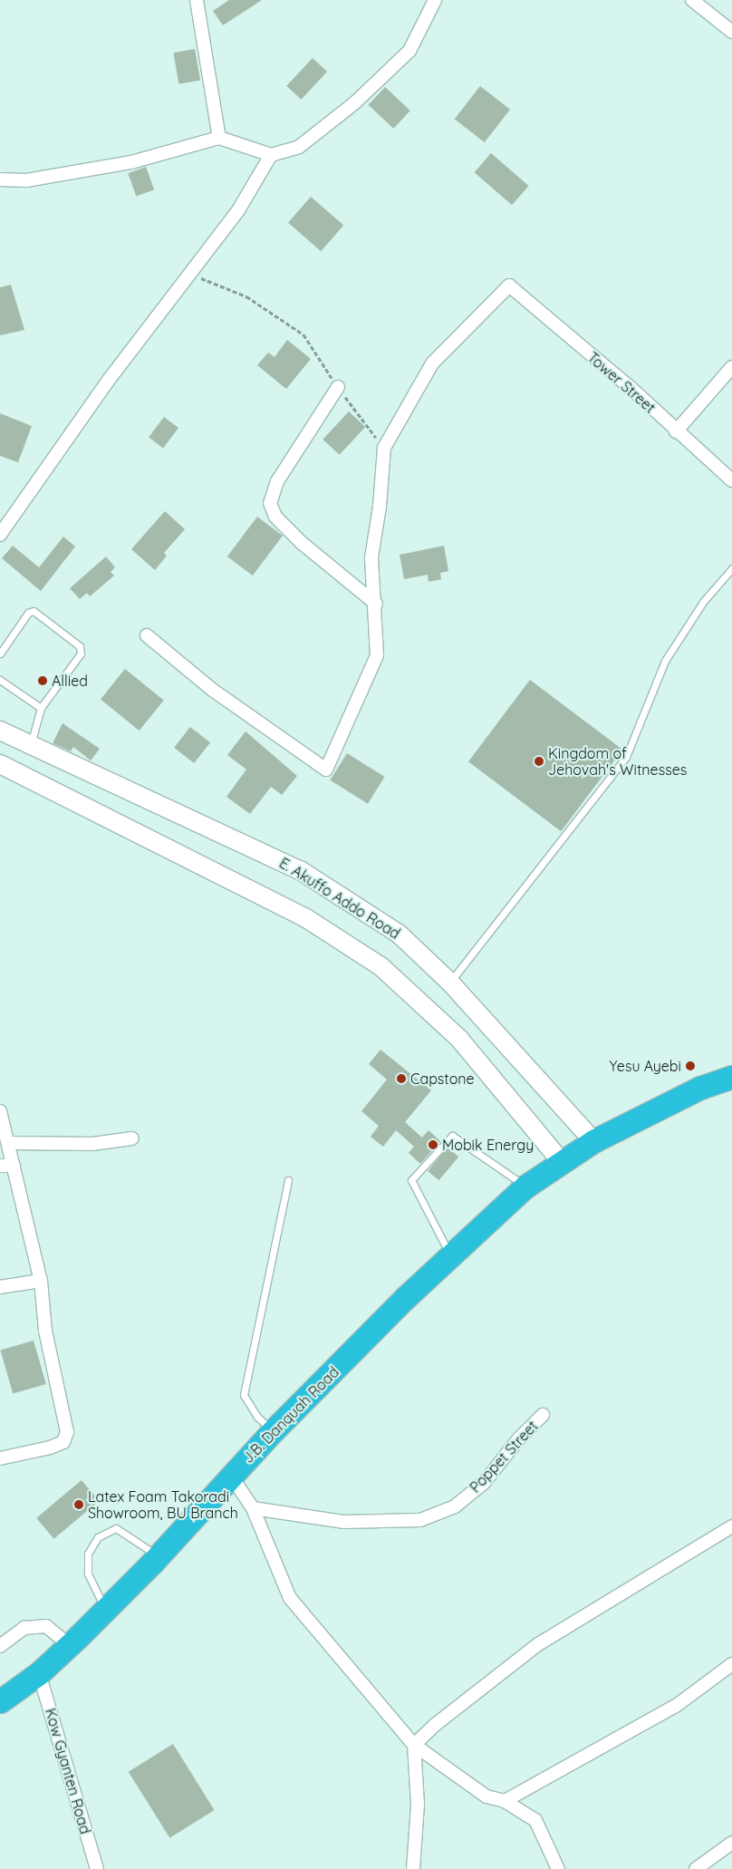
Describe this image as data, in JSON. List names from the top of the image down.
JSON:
{
  "streets": {
    "highway": ["J.B. Danquah Road"],
    "main road": ["E. Akuffo Addo Road"],
    "street": ["Tower Street", "Poppet Street", "Kow Gyanten Road"]
  },
  "crossings": [
    ["E. Akuffo Addo Road", "J.B. Danquah Road"],
    ["J.B. Danquah Road", "Kow Gyanten Road"]
  ],
  "places": [
    "Allied",
    "Kingdom of Jehovah's Witnesses",
    "Yesu Ayebi",
    "Capstone",
    "Mobik Energy",
    "Latex Foam Takoradi Showroom, BU Branch"
  ]
}
